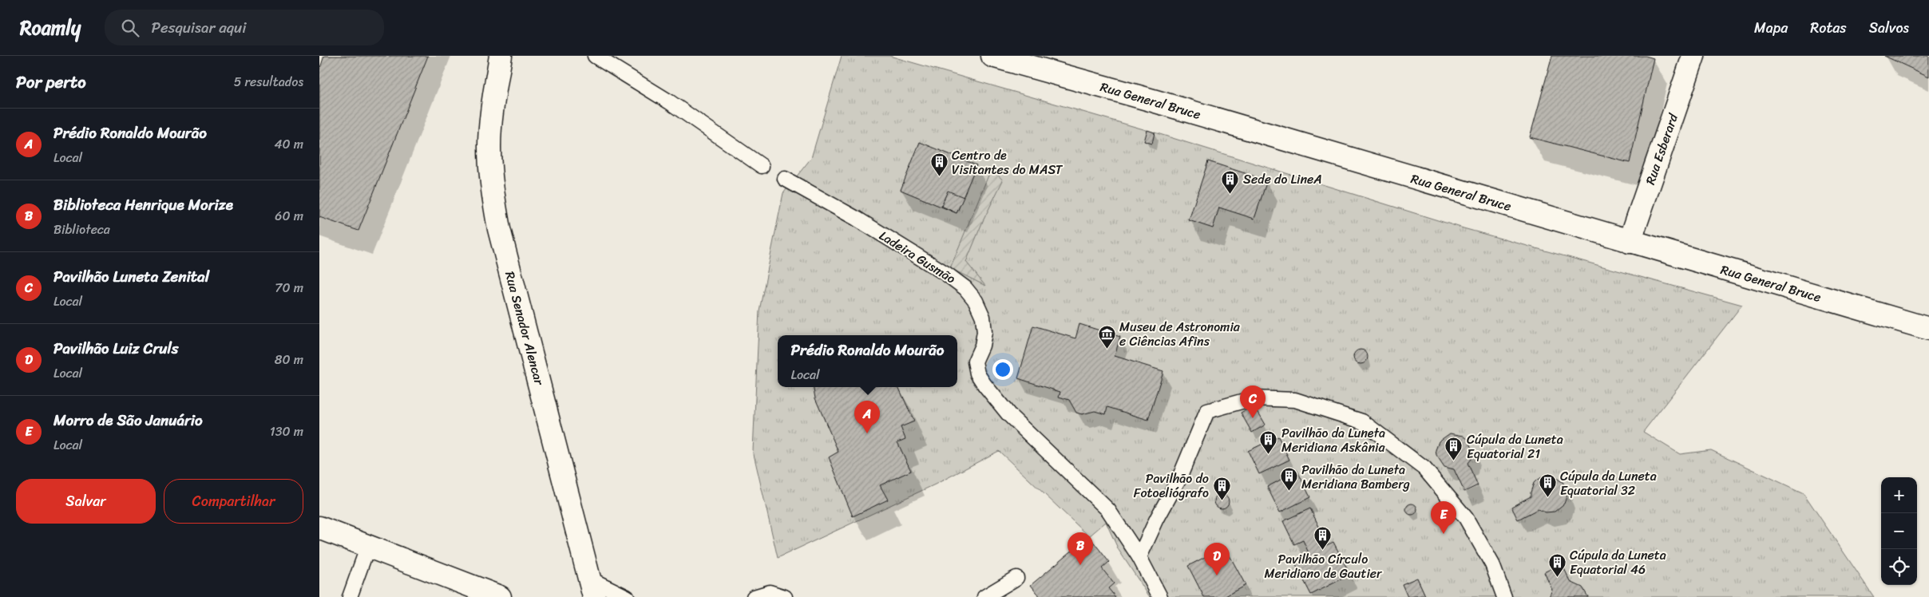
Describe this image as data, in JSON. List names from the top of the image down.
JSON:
{
  "streets": {
    "street": ["Rua General Bruce", "Rua Esberard", "Rua Senador Alencar"],
    "lane": ["Ladeira Gusmão"]
  },
  "crossings": [
    ["Rua General Bruce", "Rua Esberard"]
  ],
  "places": {
    "building": [
      "Centro de Visitantes do MAST",
      "Sede do LineA",
      "Pavilhão da Luneta Meridiana Askânia",
      "Cúpula da Luneta Equatorial 21",
      "Pavilhão da Luneta Meridiana Bamberg",
      "Cúpula da Luneta Equatorial 32",
      "Pavilhão do Fotoeliógrafo",
      "Pavilhão Círculo Meridiano de Gautier",
      "Cúpula da Luneta Equatorial 46"
    ],
    "museum": ["Museu de Astronomia e Ciências Afins"]
  },
  "page": {
    "header": "Roamly",
    "search": "Pesquisar aqui",
    "nav": ["Mapa", "Rotas", "Salvos"],
    "heading": ["Por perto", "5 resultados"],
    "list": [
      {
        "mark": "A",
        "name": "Prédio Ronaldo Mourão",
        "note": "Local",
        "value": "40 m"
      },
      {
        "mark": "B",
        "name": "Biblioteca Henrique Morize",
        "note": "Biblioteca",
        "value": "60 m"
      },
      {
        "mark": "C",
        "name": "Pavilhão Luneta Zenital",
        "note": "Local",
        "value": "70 m"
      },
      {
        "mark": "D",
        "name": "Pavilhão Luiz Cruls",
        "note": "Local",
        "value": "80 m"
      },
      {
        "mark": "E",
        "name": "Morro de São Januário",
        "note": "Local",
        "value": "130 m"
      }
    ],
    "popup": ["Prédio Ronaldo Mourão", "Local"],
    "pins": [
      "C",
      "A",
      "E",
      "B",
      "D"
    ],
    "buttons": ["Salvar", "Compartilhar"],
    "map_buttons": ["+", "−"]
  }
}
